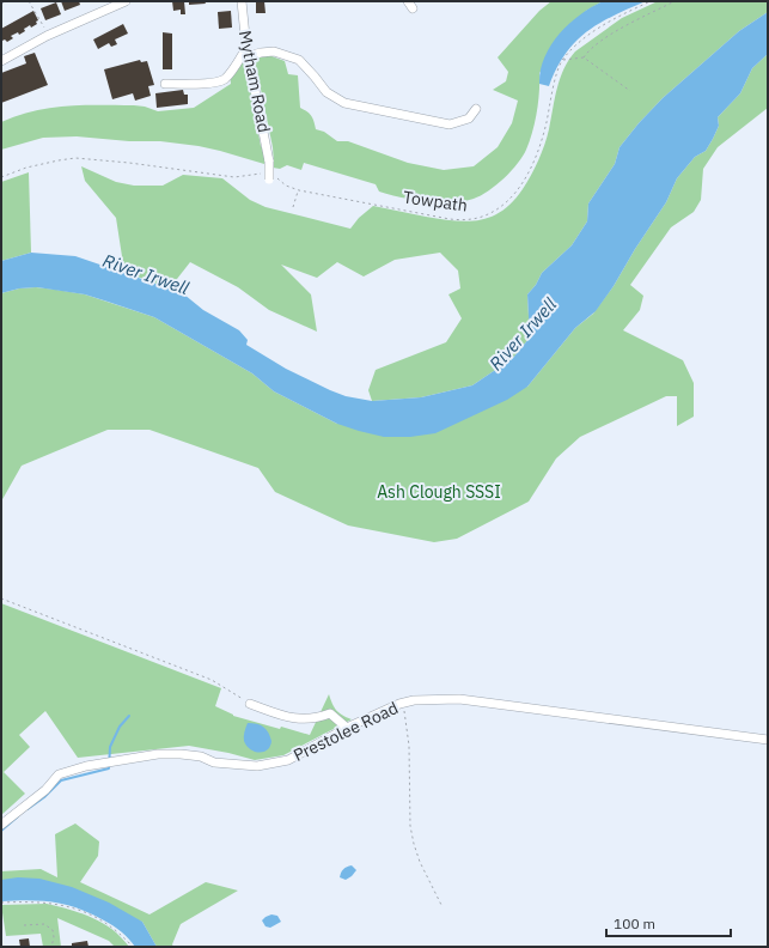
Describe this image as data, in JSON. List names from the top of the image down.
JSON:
{
  "streets": {
    "street": ["Mytham Road", "Prestolee Road"],
    "path": ["Towpath"]
  },
  "crossings": [
    ["Mytham Road", "Towpath"]
  ],
  "water": ["River Irwell"],
  "parks": ["Ash Clough SSSI"],
  "scale_bar": "100 m"
}
